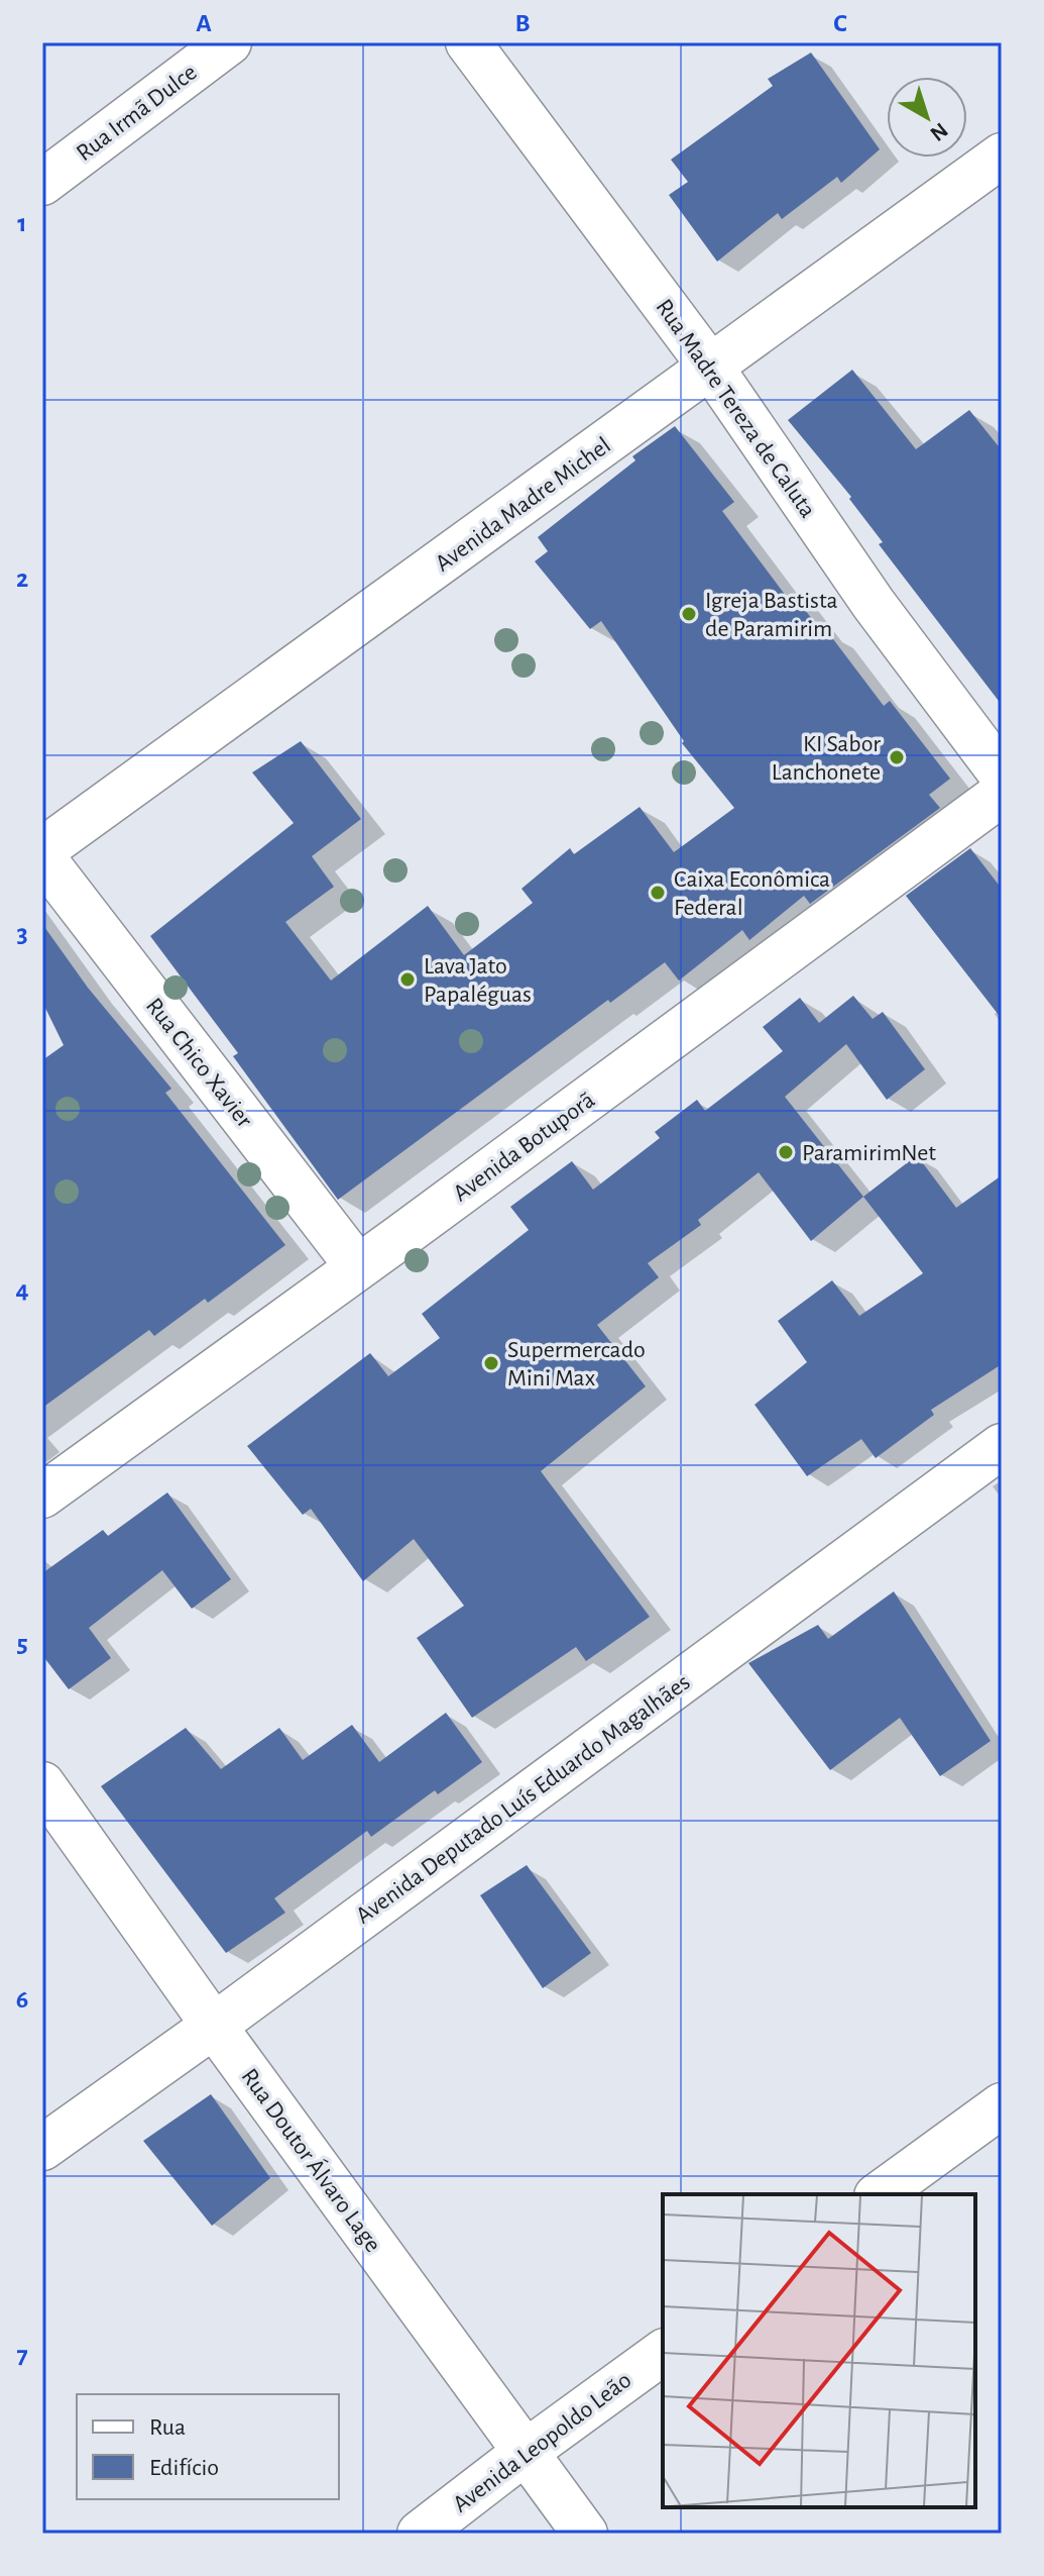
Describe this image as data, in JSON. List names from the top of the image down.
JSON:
{
  "streets": {
    "street": [
      "Rua Irmã Dulce",
      "Rua Madre Tereza de Caluta",
      "Avenida Madre Michel",
      "Rua Chico Xavier",
      "Avenida Botuporã",
      "Avenida Deputado Luís Eduardo Magalhães",
      "Rua Doutor Álvaro Lage",
      "Avenida Leopoldo Leão"
    ]
  },
  "crossings": [
    ["Rua Madre Tereza de Caluta", "Avenida Madre Michel"],
    ["Rua Chico Xavier", "Avenida Botuporã"],
    ["Avenida Deputado Luís Eduardo Magalhães", "Rua Doutor Álvaro Lage"],
    ["Rua Doutor Álvaro Lage", "Avenida Leopoldo Leão"]
  ],
  "places": [
    "Igreja Bastista de Paramirim",
    "KI Sabor Lanchonete",
    "Caixa Econômica Federal",
    "Lava Jato Papaléguas",
    "ParamirimNet",
    "Supermercado Mini Max"
  ],
  "legend": ["Rua", "Edifício"],
  "north": "bottom right",
  "grid": {
    "columns": ["A", "B", "C"],
    "rows": [
      "1",
      "2",
      "3",
      "4",
      "5",
      "6",
      "7"
    ]
  }
}
